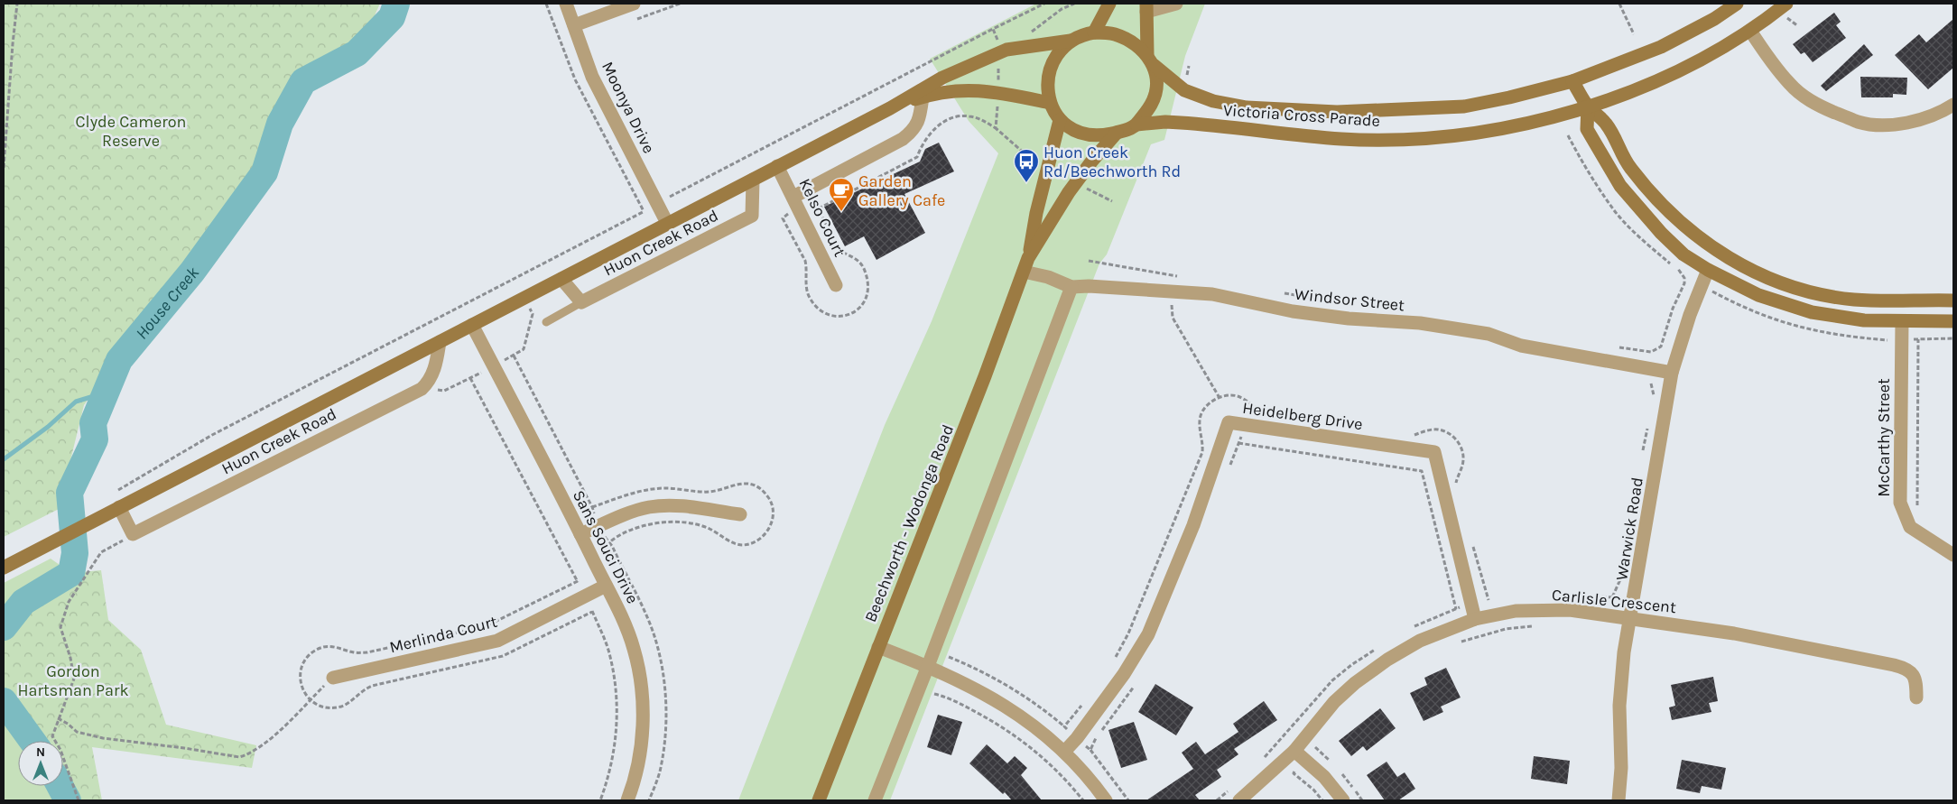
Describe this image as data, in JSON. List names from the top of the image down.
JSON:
{
  "streets": {
    "main road": ["Victoria Cross Parade", "Huon Creek Road", "Beechworth - Wodonga Road"],
    "street": [
      "Moonya Drive",
      "Kelso Court",
      "Windsor Street",
      "Heidelberg Drive",
      "McCarthy Street",
      "Warwick Road",
      "Sans Souci Drive",
      "Carlisle Crescent",
      "Merlinda Court"
    ]
  },
  "crossings": [
    ["Moonya Drive", "Huon Creek Road"],
    ["Victoria Cross Parade", "Huon Creek Road"],
    ["Victoria Cross Parade", "Beechworth - Wodonga Road"],
    ["Kelso Court", "Huon Creek Road"],
    ["Huon Creek Road", "Beechworth - Wodonga Road"],
    ["Huon Creek Road", "Sans Souci Drive"],
    ["Windsor Street", "Beechworth - Wodonga Road"],
    ["Windsor Street", "Warwick Road"],
    ["Heidelberg Drive", "Carlisle Crescent"],
    ["Warwick Road", "Carlisle Crescent"],
    ["Sans Souci Drive", "Merlinda Court"]
  ],
  "water": ["House Creek"],
  "parks": ["Clyde Cameron Reserve", "Gordon Hartsman Park"],
  "places": {
    "bus stop": ["Huon Creek Rd/Beechworth Rd"],
    "cafe": ["Garden Gallery Cafe"]
  },
  "north": "top"
}
